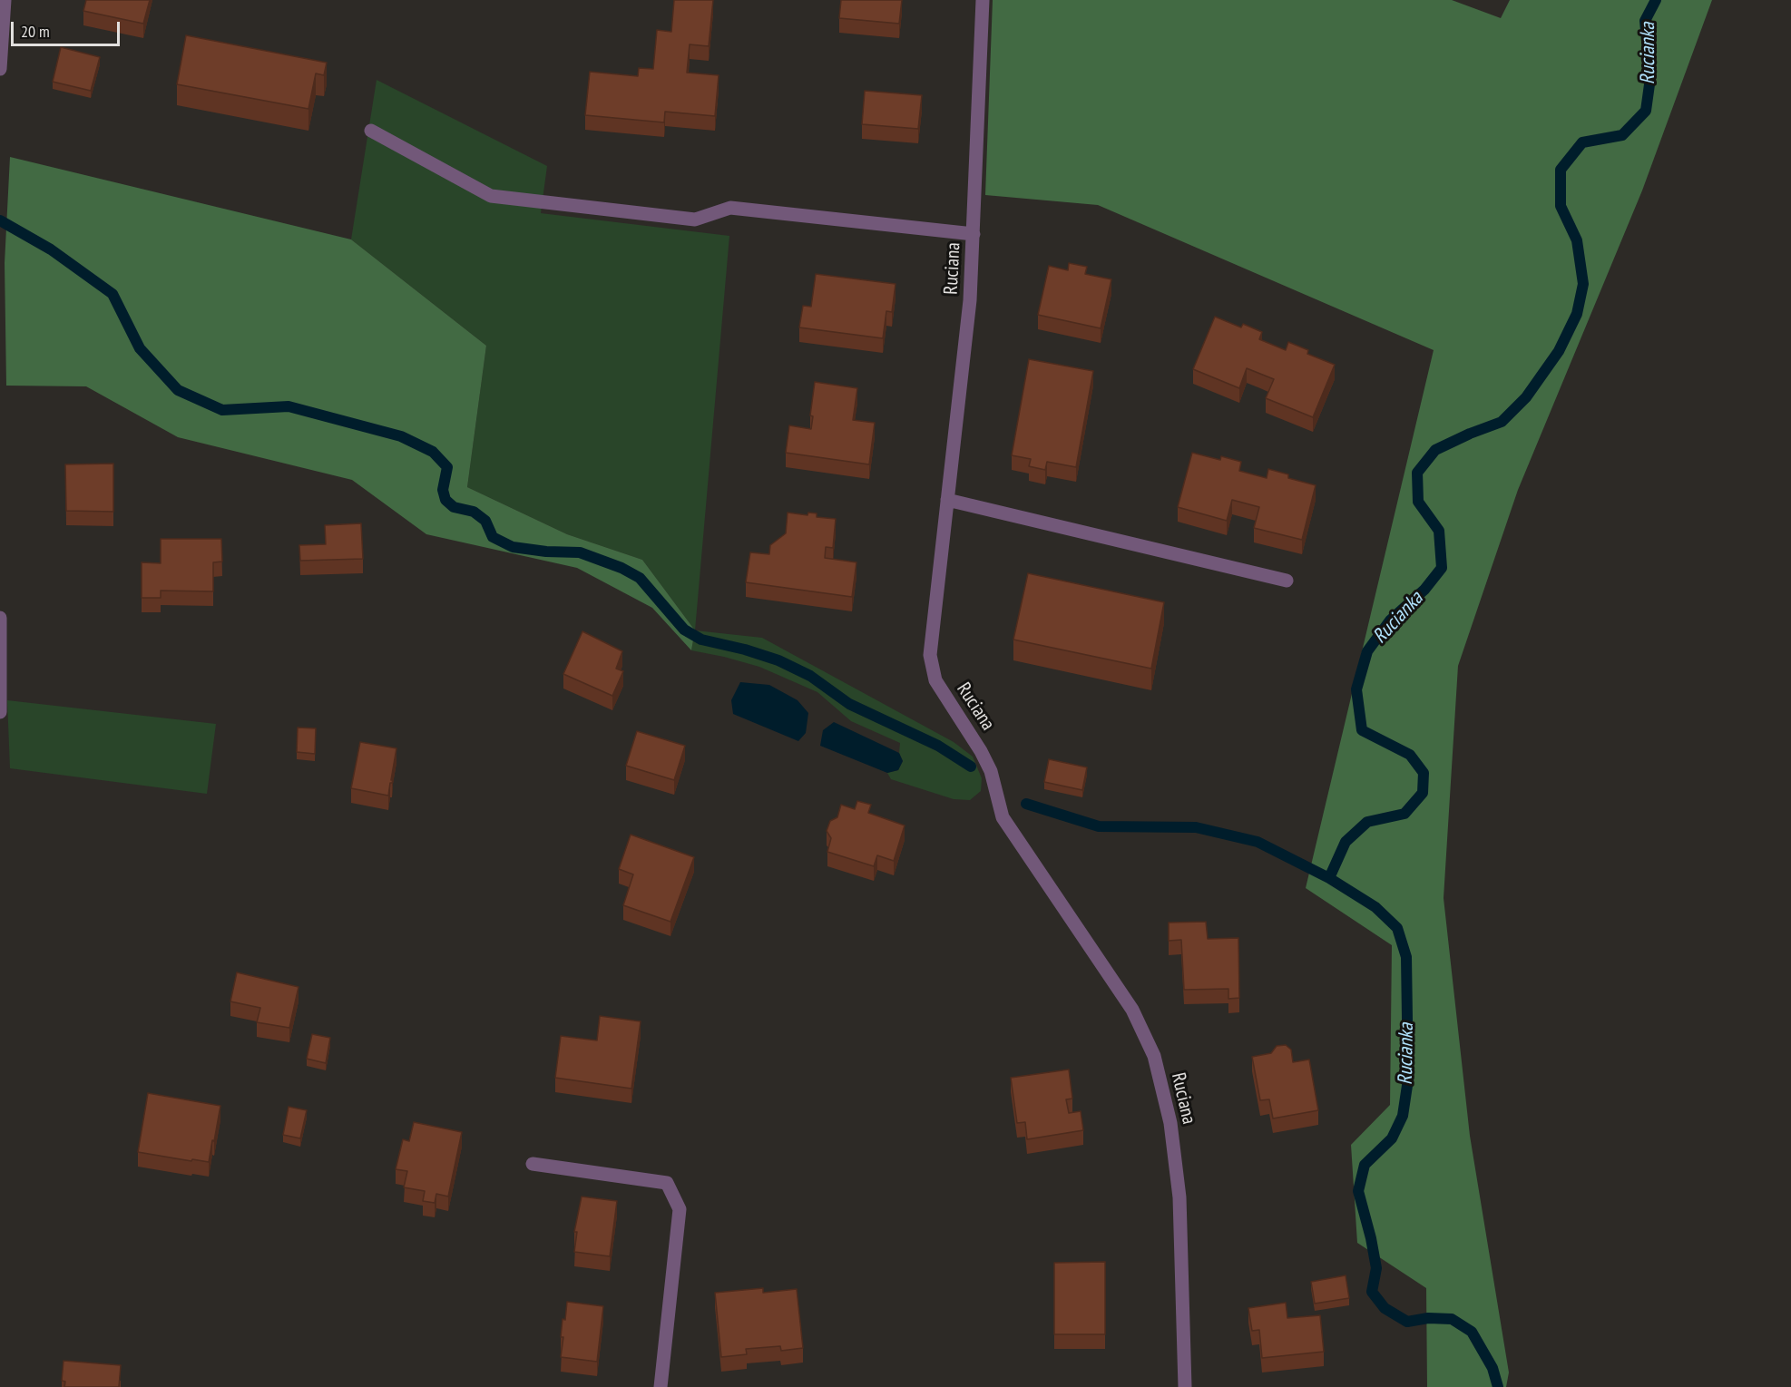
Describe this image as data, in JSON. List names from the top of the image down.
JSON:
{
  "streets": {
    "street": ["Ruciana"]
  },
  "water": ["Rucianka"],
  "scale_bar": "20 m"
}
